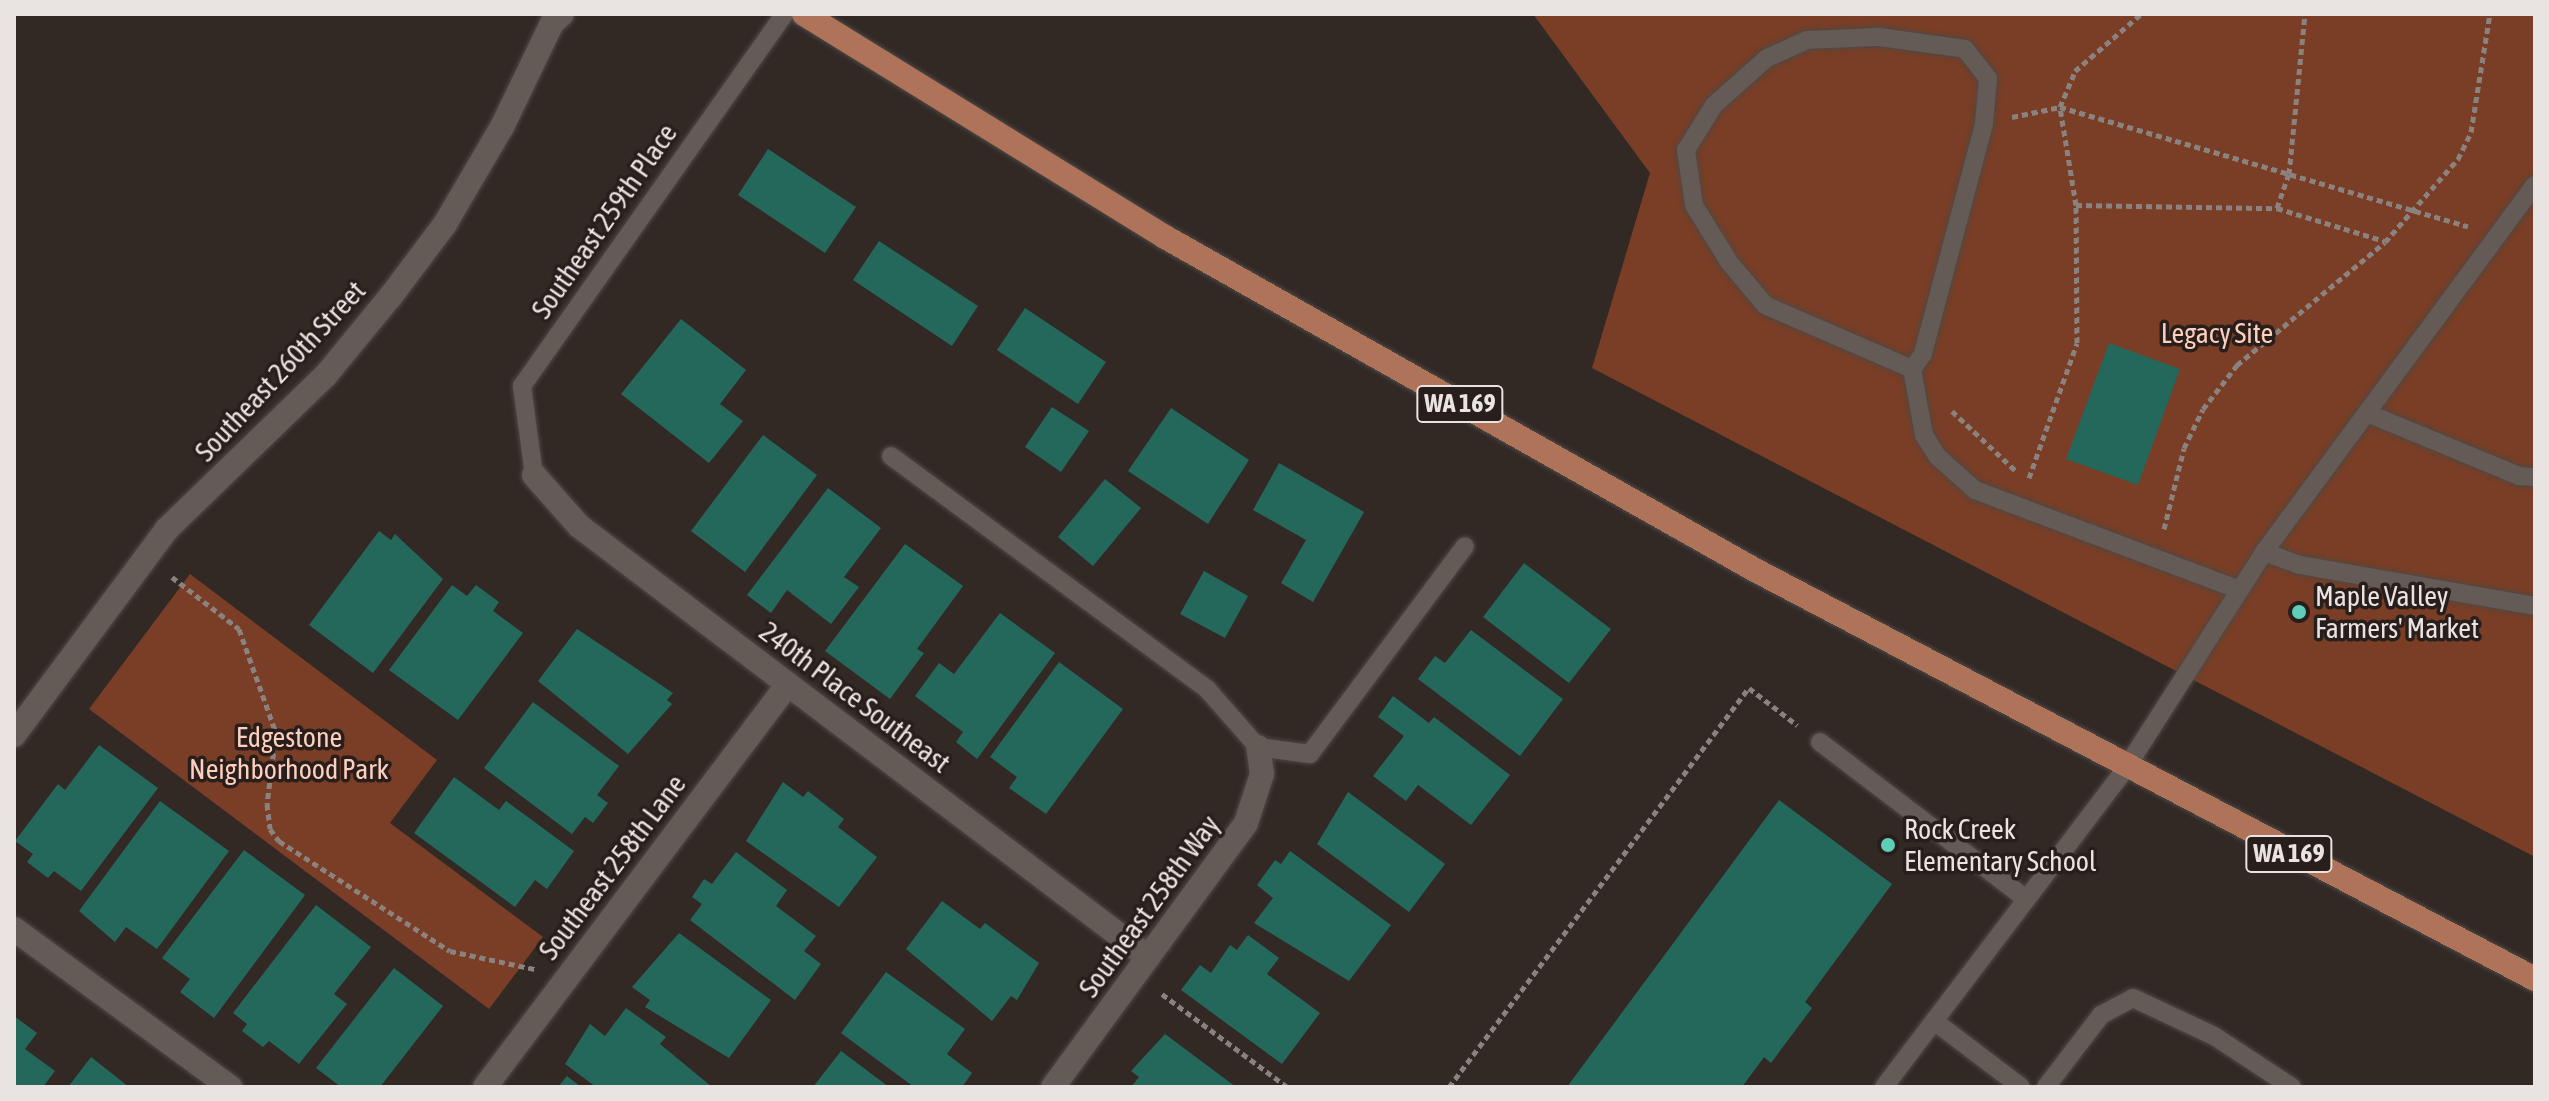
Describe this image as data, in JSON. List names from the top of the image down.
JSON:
{
  "streets": {
    "main road": ["WA 169"],
    "street": [
      "Southeast 260th Street",
      "240th Place Southeast",
      "Southeast 258th Lane",
      "Southeast 258th Way"
    ],
    "lane": ["Southeast 259th Place"]
  },
  "crossings": [
    ["Southeast 259th Place", "240th Place Southeast"],
    ["240th Place Southeast", "Southeast 258th Lane"],
    ["240th Place Southeast", "Southeast 258th Way"]
  ],
  "parks": ["Legacy Site", "Edgestone Neighborhood Park"],
  "places": ["Maple Valley Farmers' Market", "Rock Creek Elementary School"]
}
